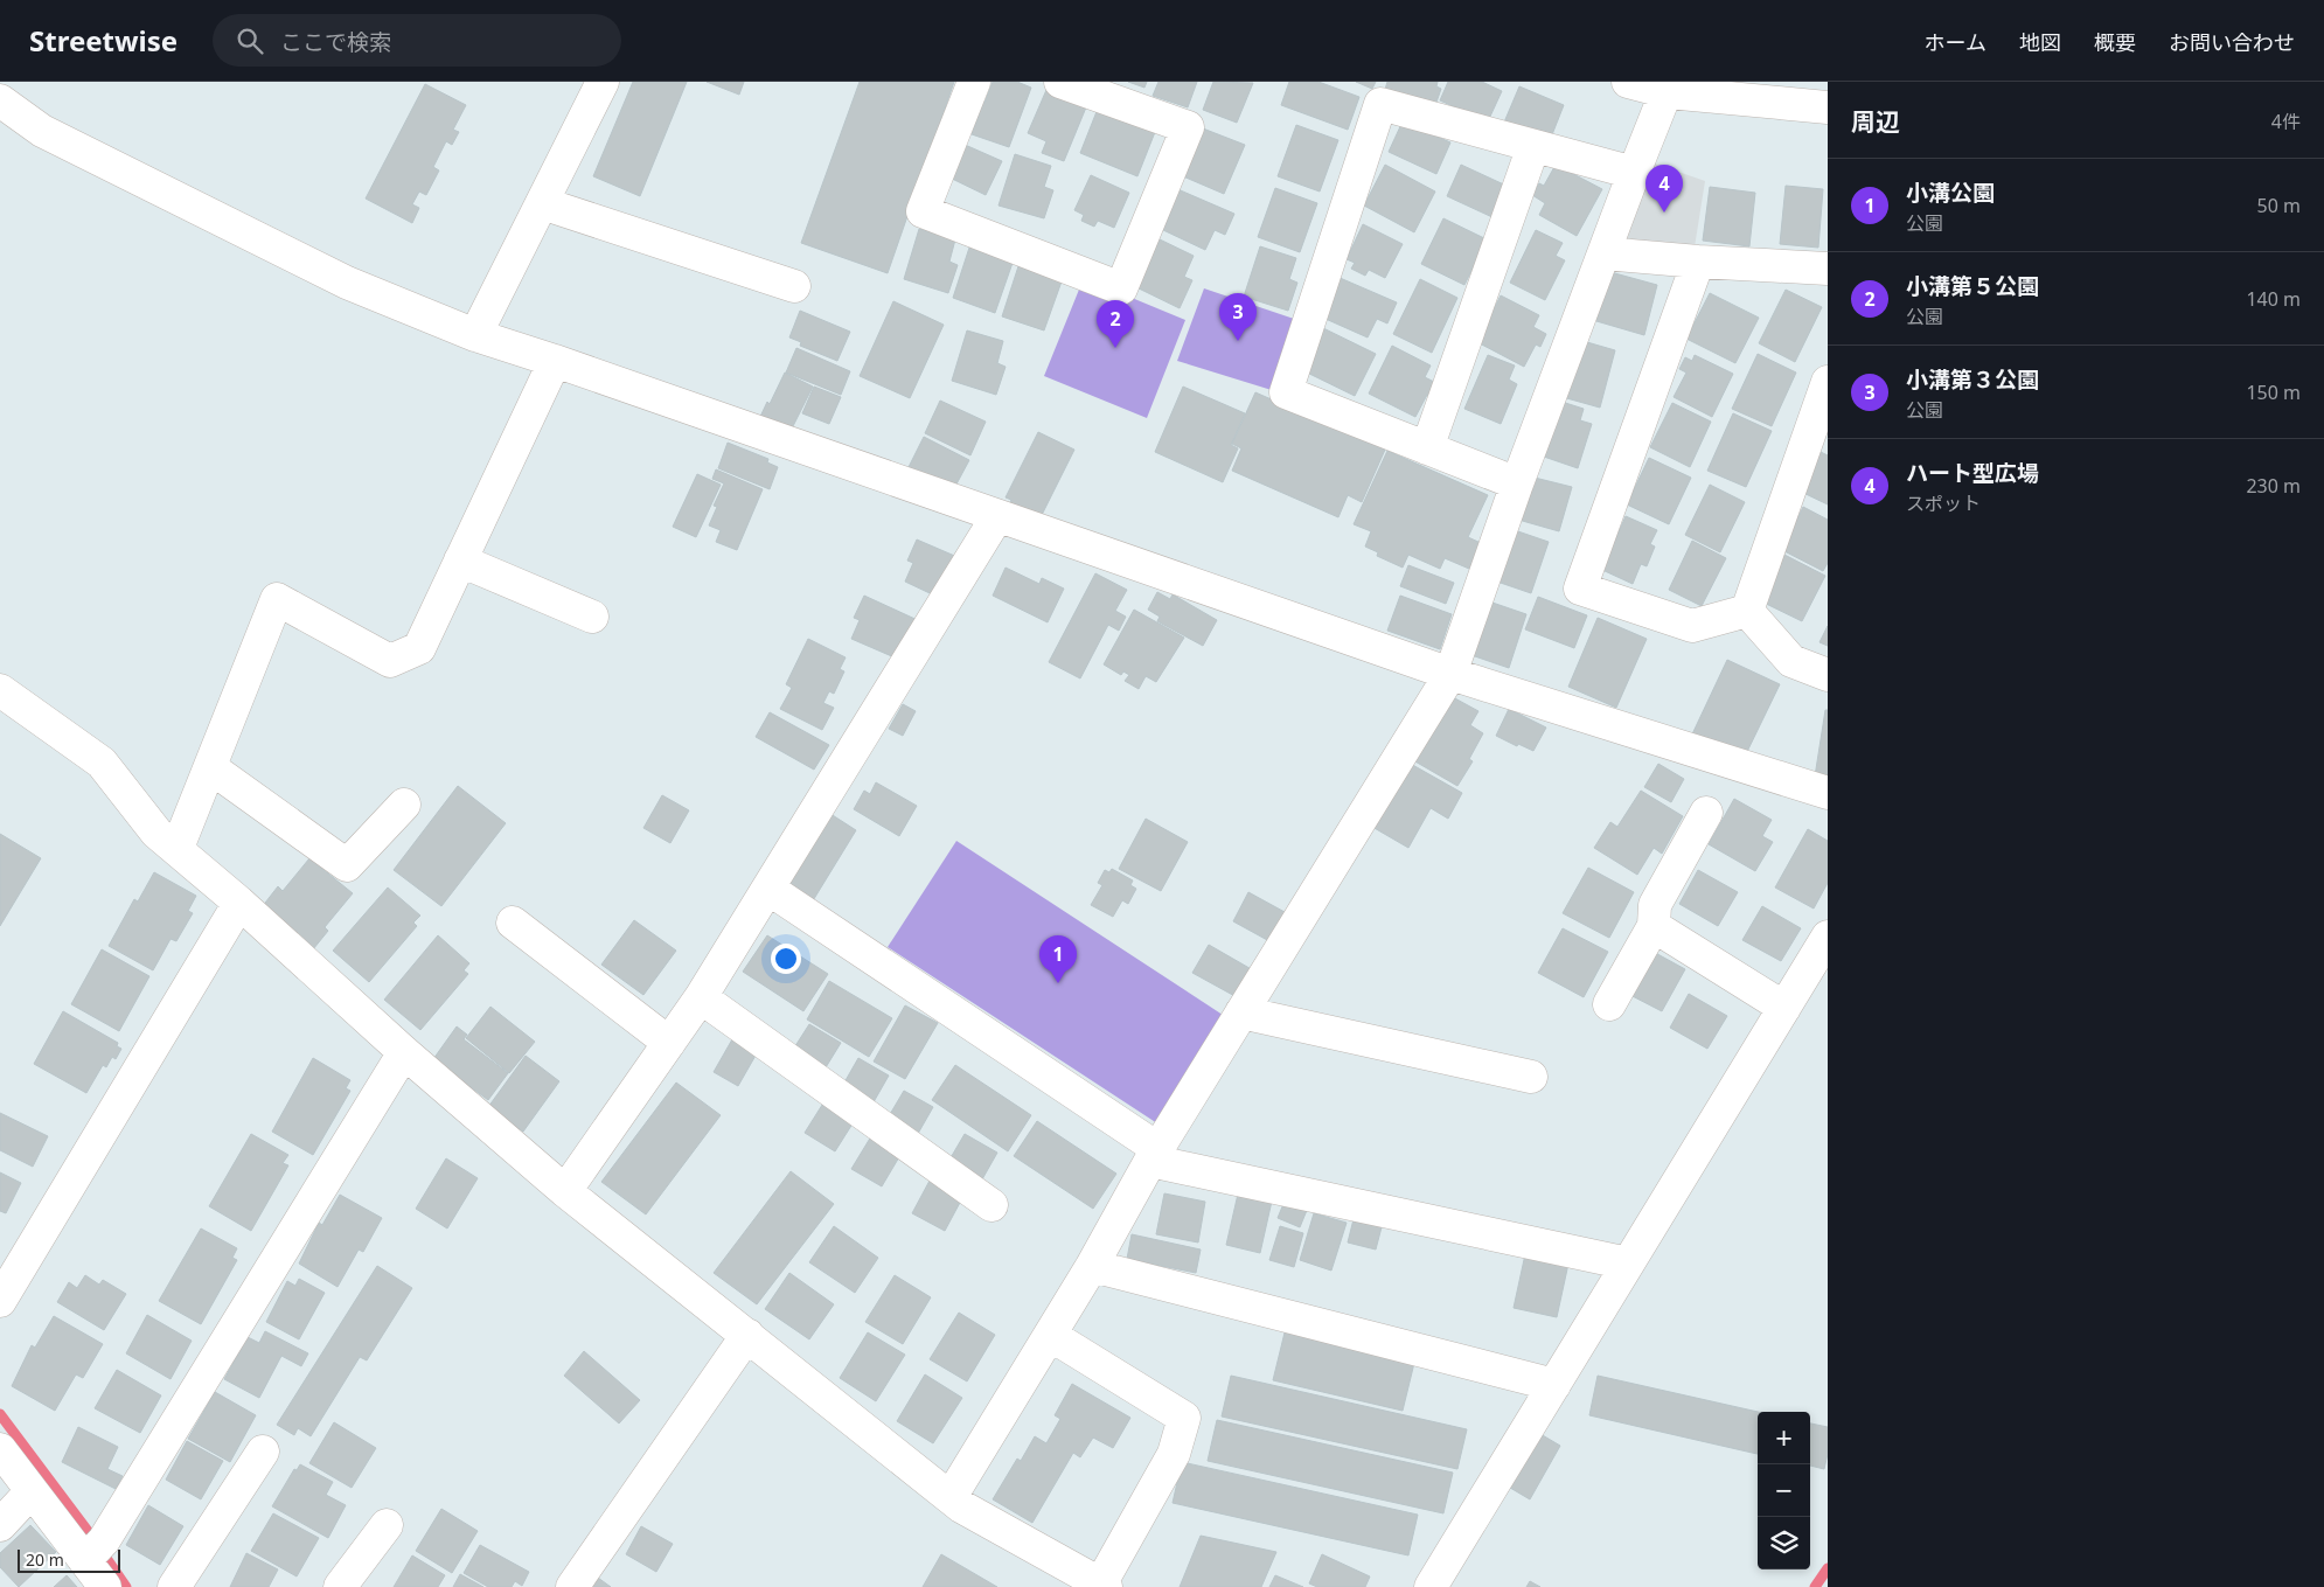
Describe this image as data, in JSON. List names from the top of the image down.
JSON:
{
  "scale_bar": "20 m",
  "page": {
    "header": "Streetwise",
    "search": "ここで検索",
    "nav": [
      "ホーム",
      "地図",
      "概要",
      "お問い合わせ"
    ],
    "heading": ["周辺", "4件"],
    "list": [
      {
        "mark": "1",
        "name": "小溝公園",
        "note": "公園",
        "value": "50 m"
      },
      {
        "mark": "2",
        "name": "小溝第５公園",
        "note": "公園",
        "value": "140 m"
      },
      {
        "mark": "3",
        "name": "小溝第３公園",
        "note": "公園",
        "value": "150 m"
      },
      {
        "mark": "4",
        "name": "ハート型広場",
        "note": "スポット",
        "value": "230 m"
      }
    ],
    "pins": [
      "4",
      "3",
      "2",
      "1"
    ],
    "map_buttons": ["+", "−"],
    "scale": "20 m"
  }
}
